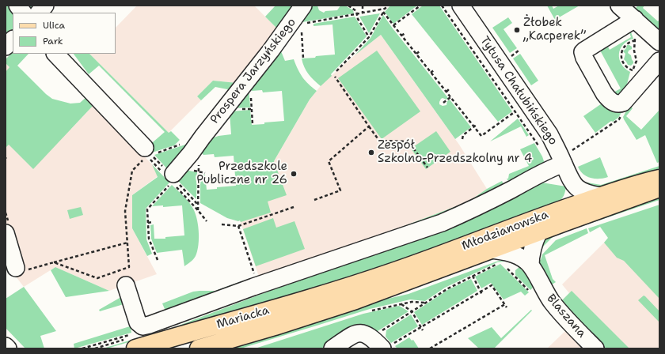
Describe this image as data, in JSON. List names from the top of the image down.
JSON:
{
  "streets": {
    "main road": ["Młodzianowska", "Mariacka"],
    "street": ["Prospera Jarzyńskiego", "Tytusa Chałubińskiego", "Blaszana"]
  },
  "crossings": [
    ["Tytusa Chałubińskiego", "Młodzianowska"],
    ["Młodzianowska", "Mariacka"]
  ],
  "places": ["Żłobek „Kacperek”", "Zespół Szkolno-Przedszkolny nr 4", "Przedszkole Publiczne nr 26"],
  "legend": ["Ulica", "Park"]
}
